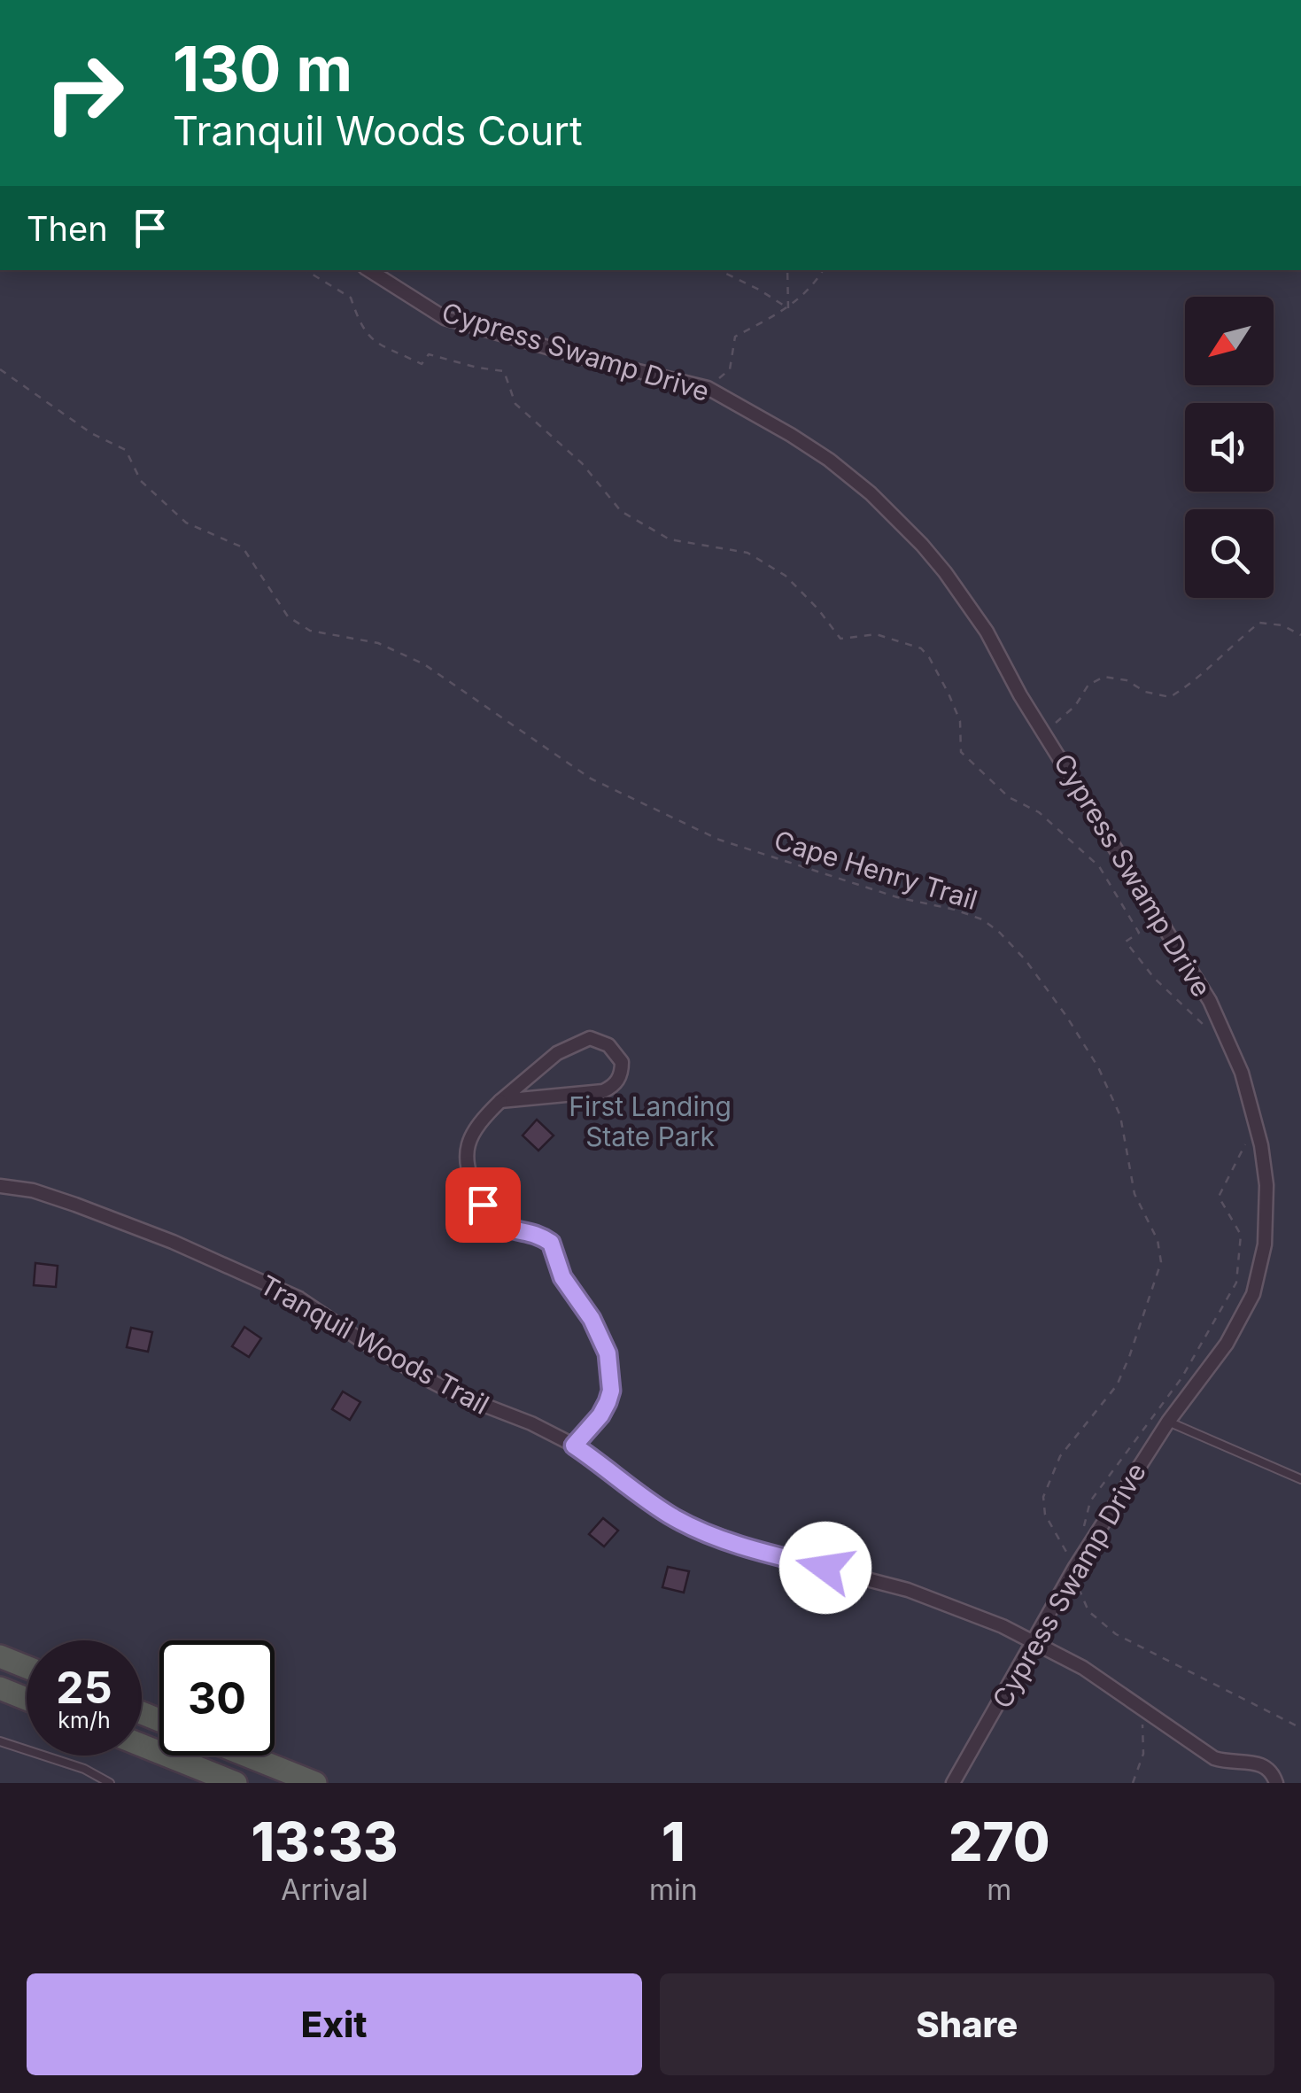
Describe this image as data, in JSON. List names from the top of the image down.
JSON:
{
  "streets": {
    "street": ["Cypress Swamp Drive", "Tranquil Woods Trail"],
    "path": ["Cape Henry Trail"]
  },
  "crossings": [
    ["Cypress Swamp Drive", "Cape Henry Trail"],
    ["Cypress Swamp Drive", "Tranquil Woods Trail"]
  ],
  "parks": ["First Landing State Park"],
  "north": "bottom left",
  "page": {
    "turn": ["130 m", "Tranquil Woods Court"],
    "then": "Then",
    "speed": "25 km/h",
    "limit": "30",
    "eta": [
      "13:33",
      "Arrival",
      "1",
      "min",
      "270",
      "m"
    ],
    "buttons": ["Exit", "Share"]
  }
}
